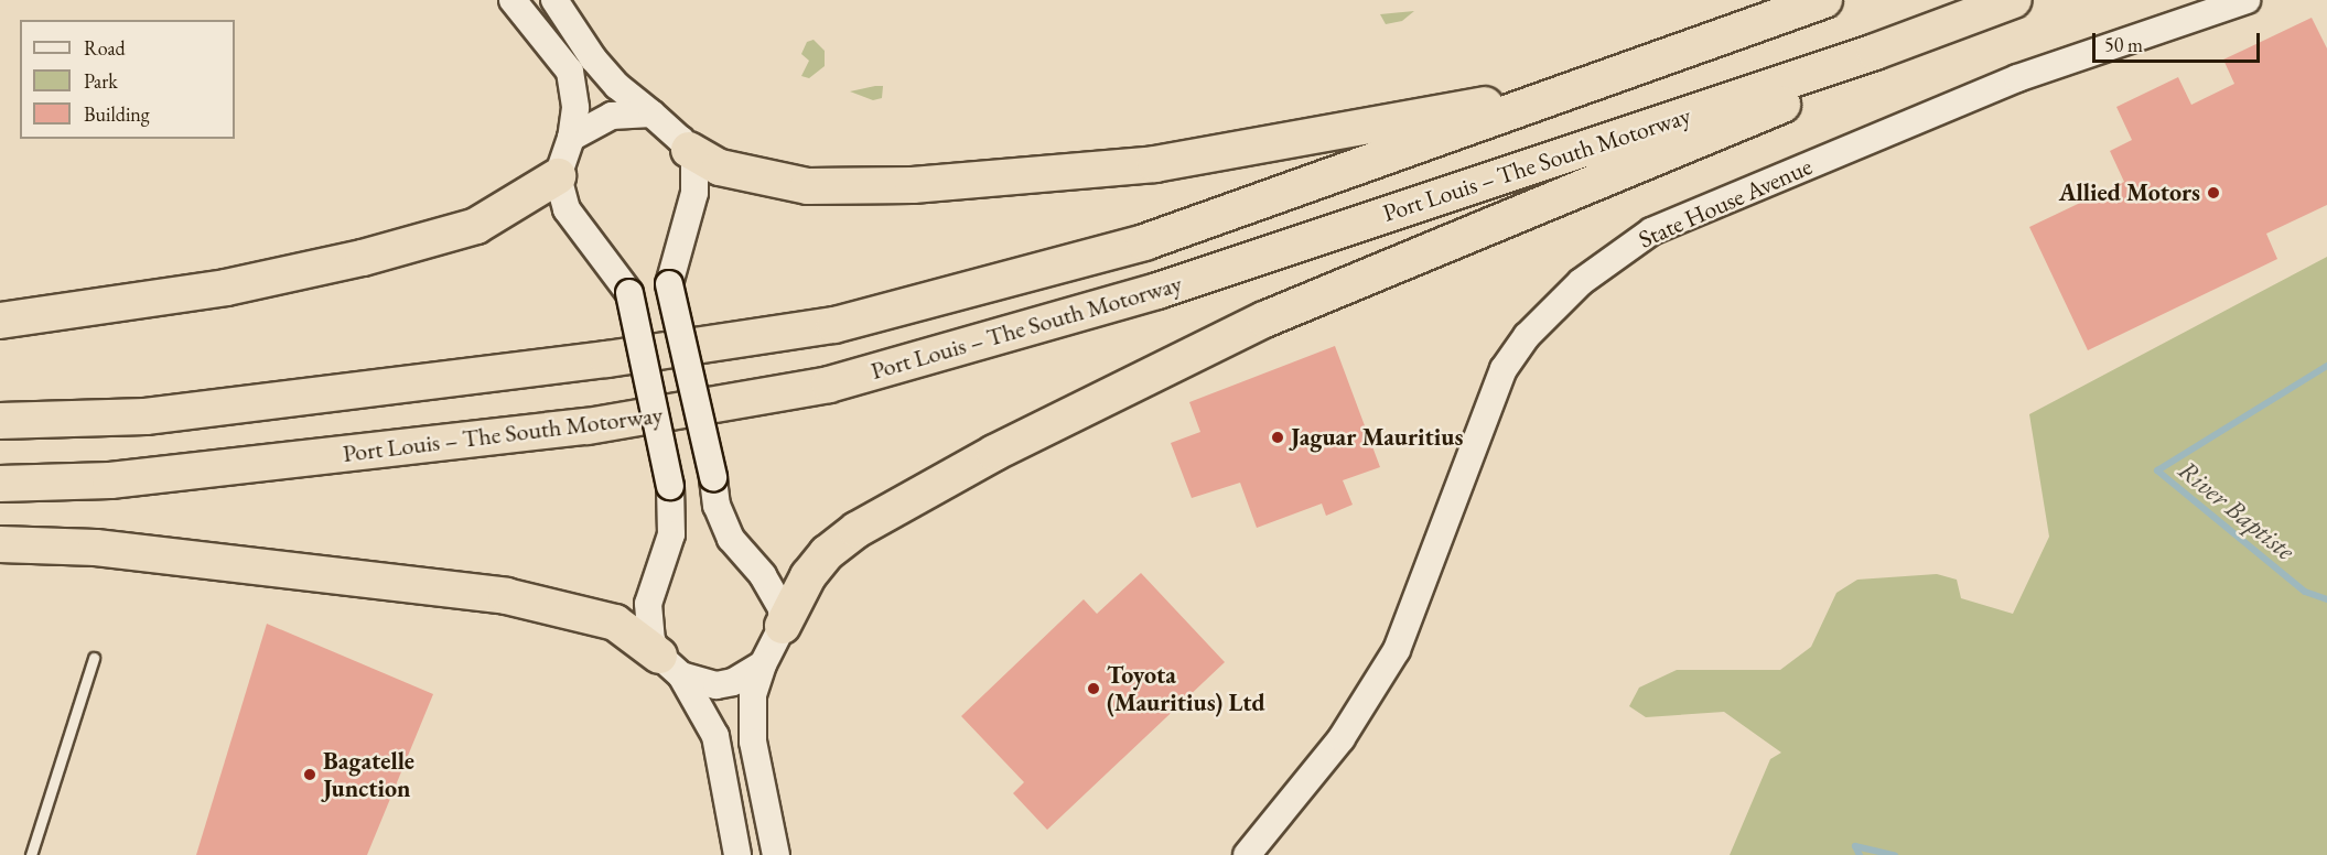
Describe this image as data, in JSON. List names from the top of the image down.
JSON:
{
  "streets": {
    "highway": ["Port Louis – The South Motorway"],
    "street": ["State House Avenue"]
  },
  "water": ["River Baptiste"],
  "places": [
    "Allied Motors",
    "Jaguar Mauritius",
    "Toyota (Mauritius) Ltd",
    "Bagatelle Junction"
  ],
  "legend": ["Road", "Park", "Building"],
  "scale_bar": "50 m"
}
